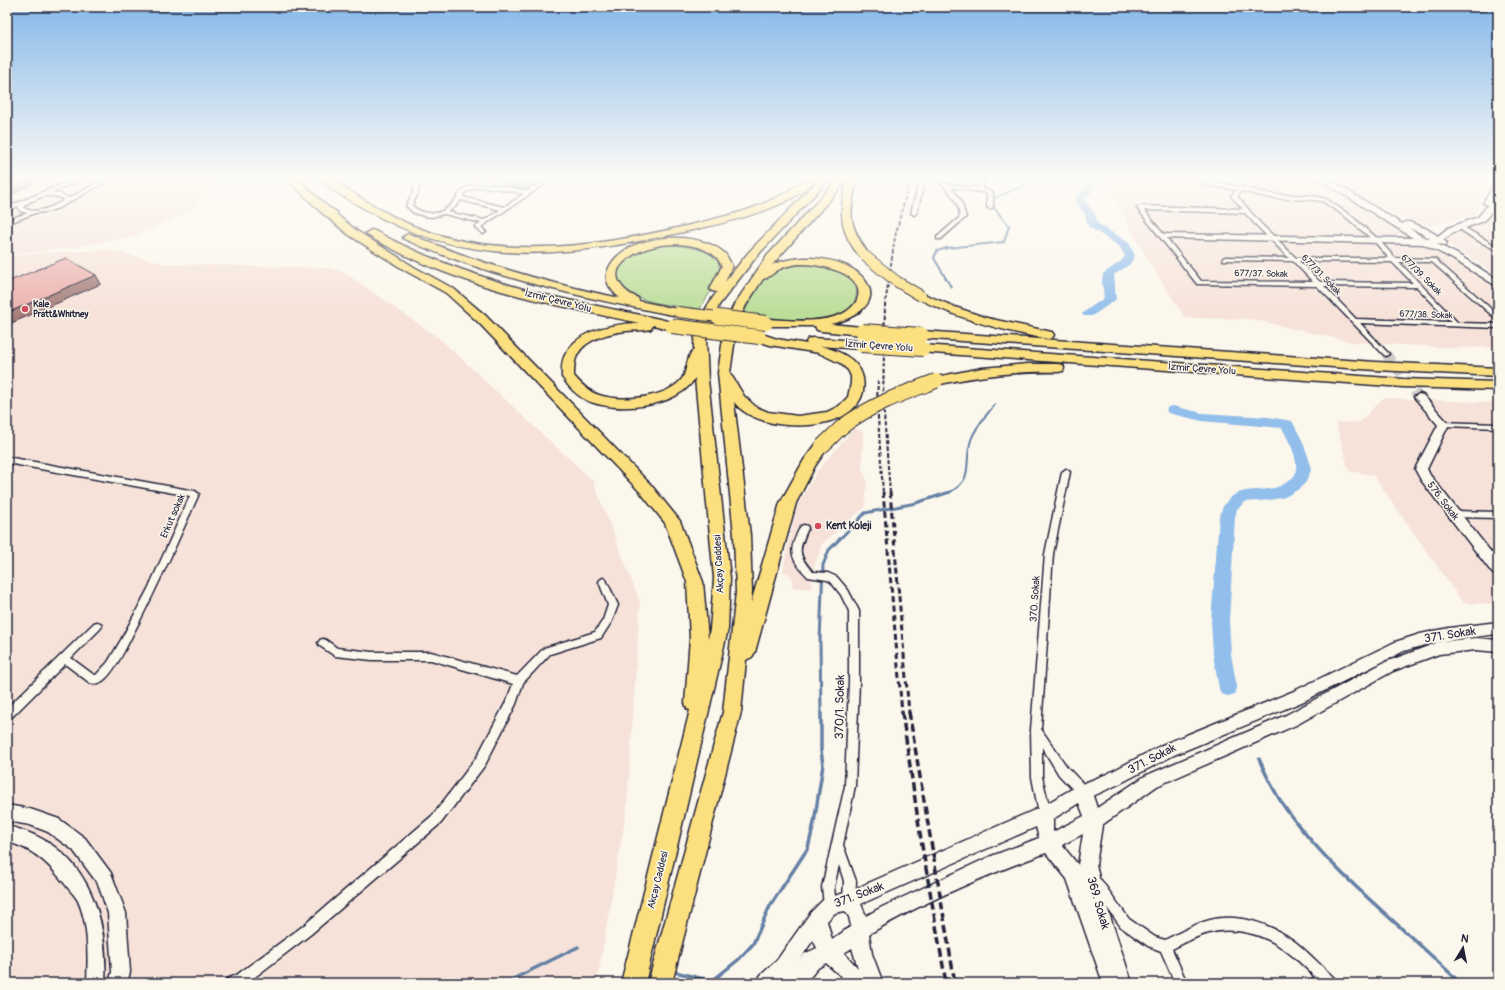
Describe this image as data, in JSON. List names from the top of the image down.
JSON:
{
  "streets": {
    "highway": ["İzmir Çevre Yolu", "Akçay Caddesi"],
    "main road": ["576. Sokak", "371. Sokak", "369. Sokak"],
    "street": [
      "677/37. Sokak",
      "677/31. Sokak",
      "677/39. Sokak",
      "677/38. Sokak",
      "Erkut sokak",
      "370. Sokak",
      "370/1. Sokak"
    ]
  },
  "crossings": [
    ["677/37. Sokak", "677/31. Sokak"],
    ["677/37. Sokak", "677/39. Sokak"],
    ["677/31. Sokak", "677/38. Sokak"],
    ["677/39. Sokak", "677/38. Sokak"],
    ["370. Sokak", "371. Sokak"],
    ["371. Sokak", "370/1. Sokak"],
    ["371. Sokak", "369. Sokak"]
  ],
  "places": ["Kale Pratt&Whitney", "Kent Koleji"],
  "north": "top"
}
